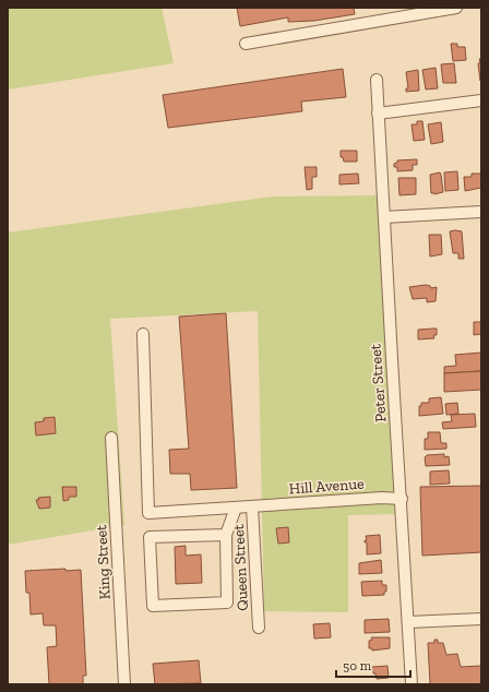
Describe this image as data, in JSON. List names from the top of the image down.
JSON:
{
  "streets": {
    "street": [
      "Peter Street",
      "Hill Avenue",
      "King Street",
      "Queen Street"
    ]
  },
  "crossings": [
    ["Peter Street", "Hill Avenue"],
    ["Hill Avenue", "Queen Street"]
  ],
  "scale_bar": "50 m"
}
